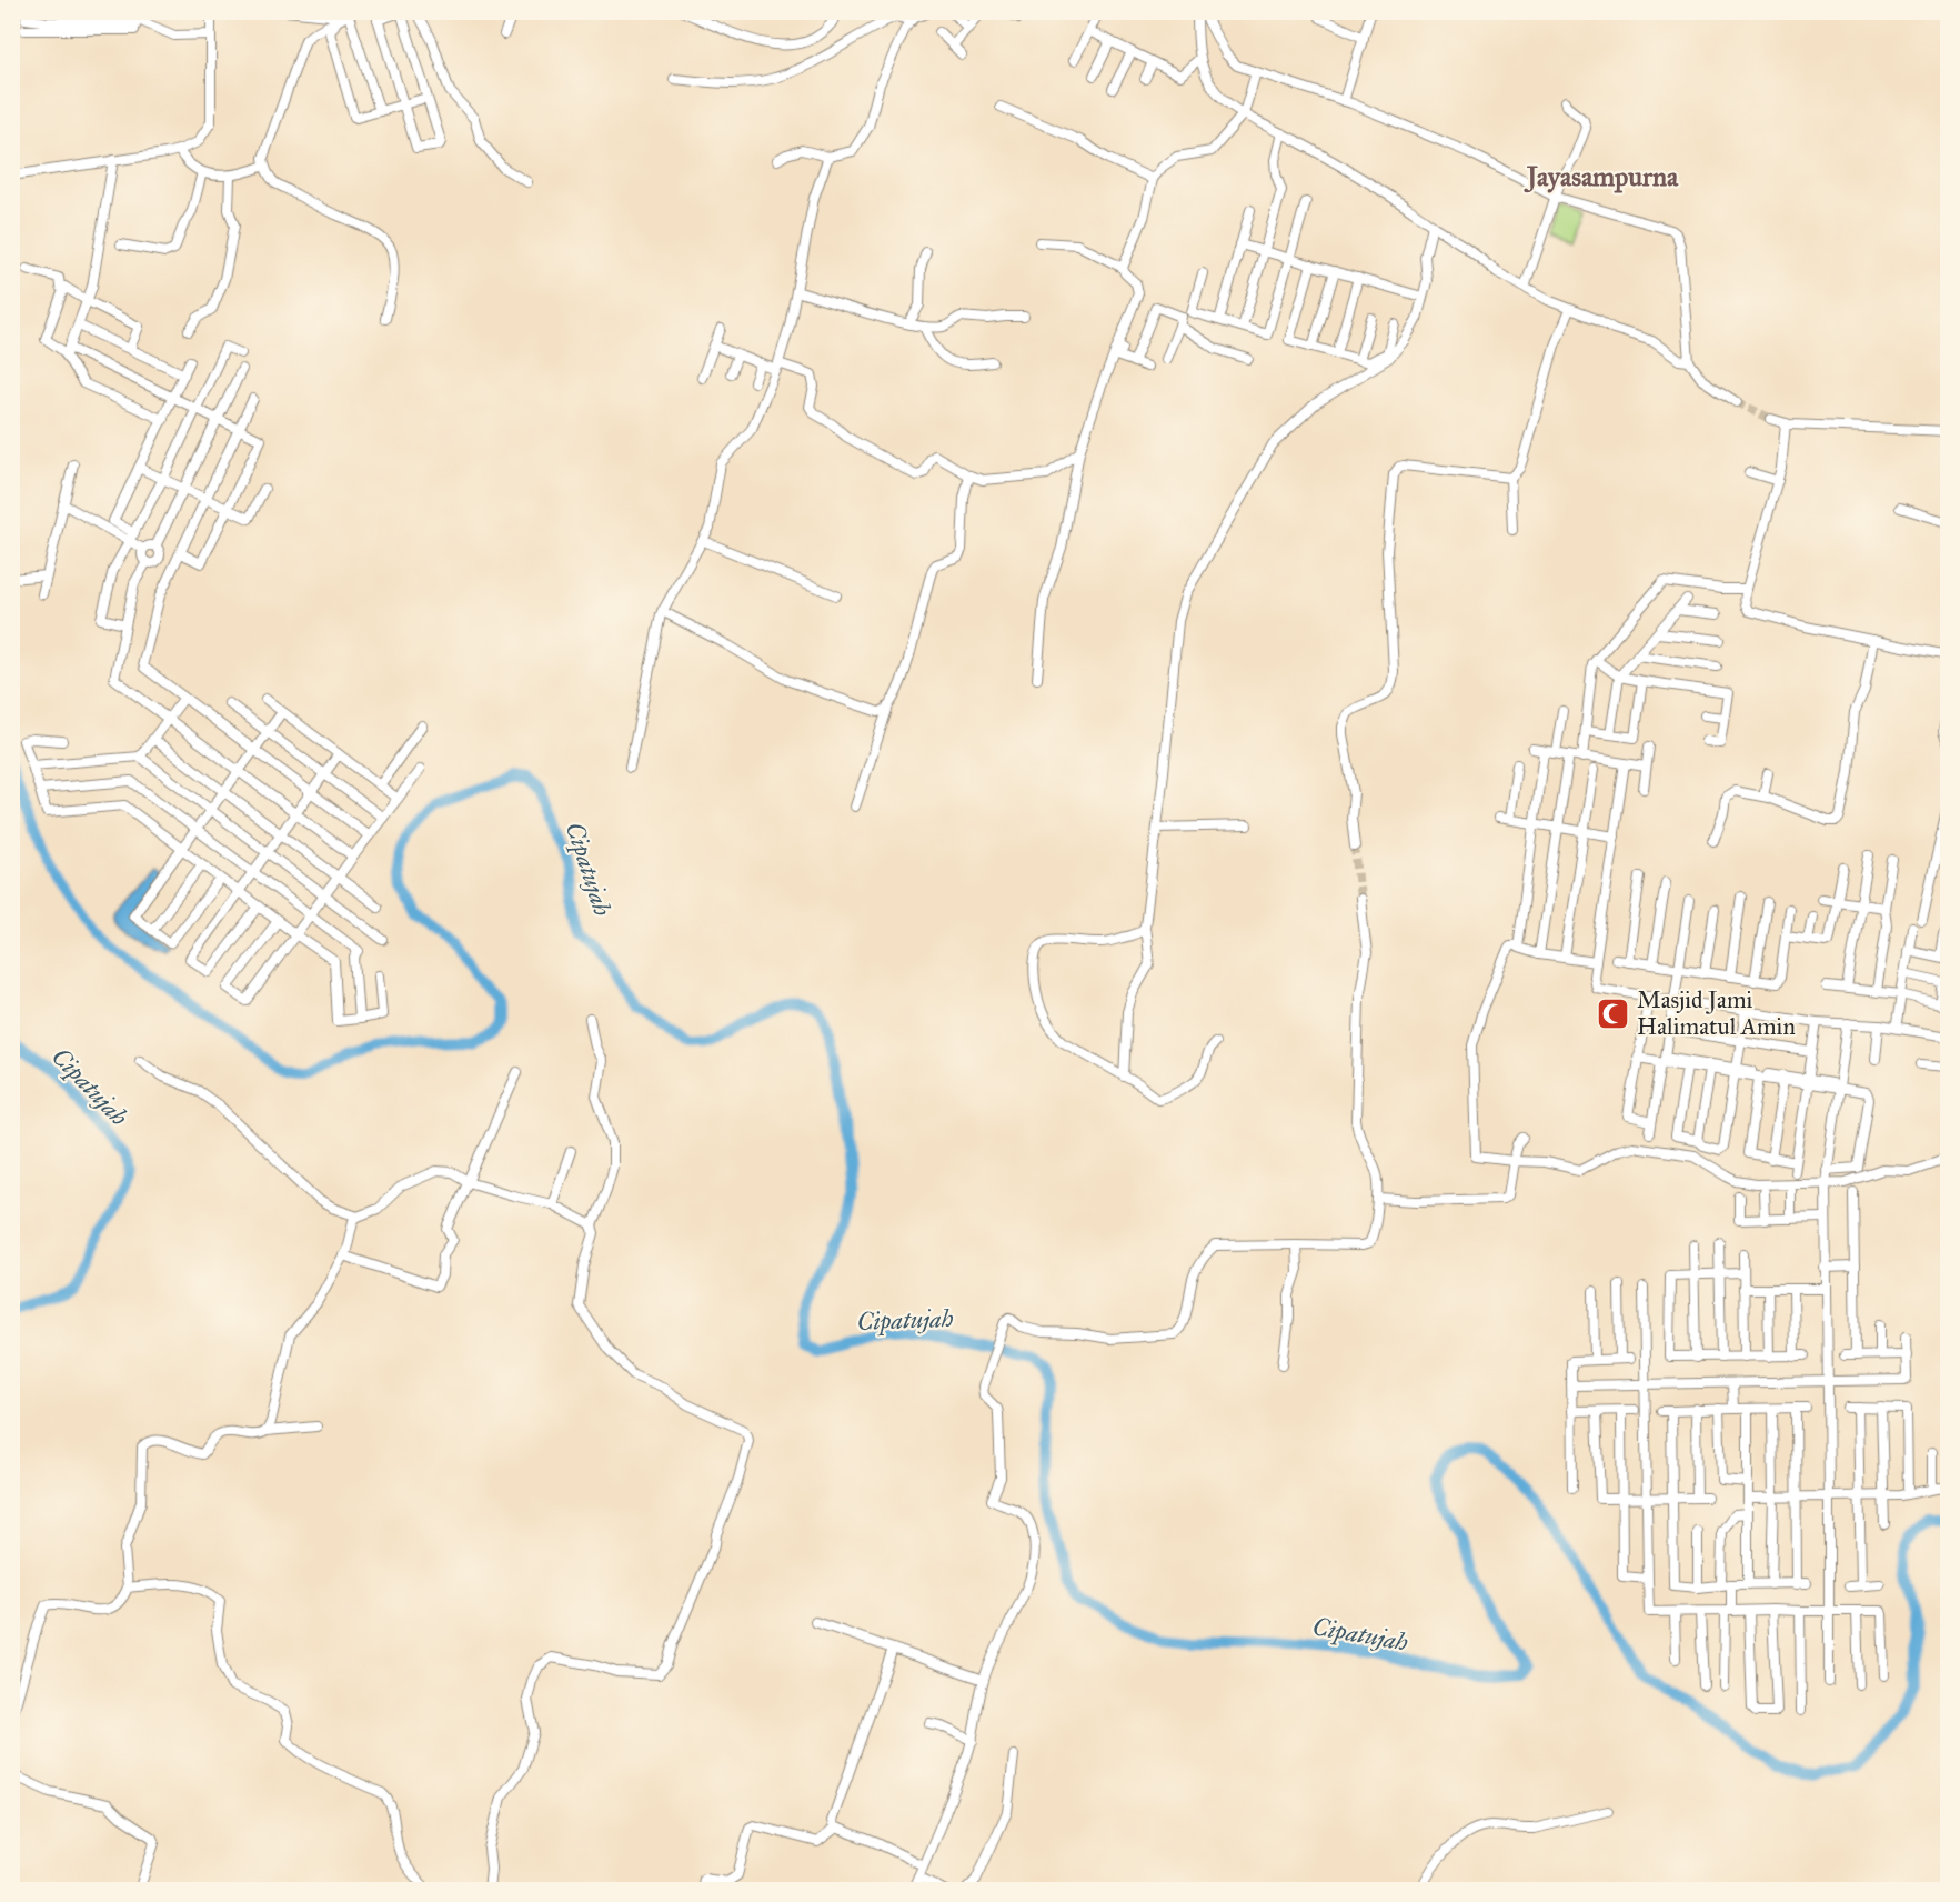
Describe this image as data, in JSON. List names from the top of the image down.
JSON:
{
  "districts": ["Jayasampurna"],
  "water": ["Cipatujah"],
  "places": {
    "mosque": ["Masjid Jami Halimatul Amin"]
  }
}
